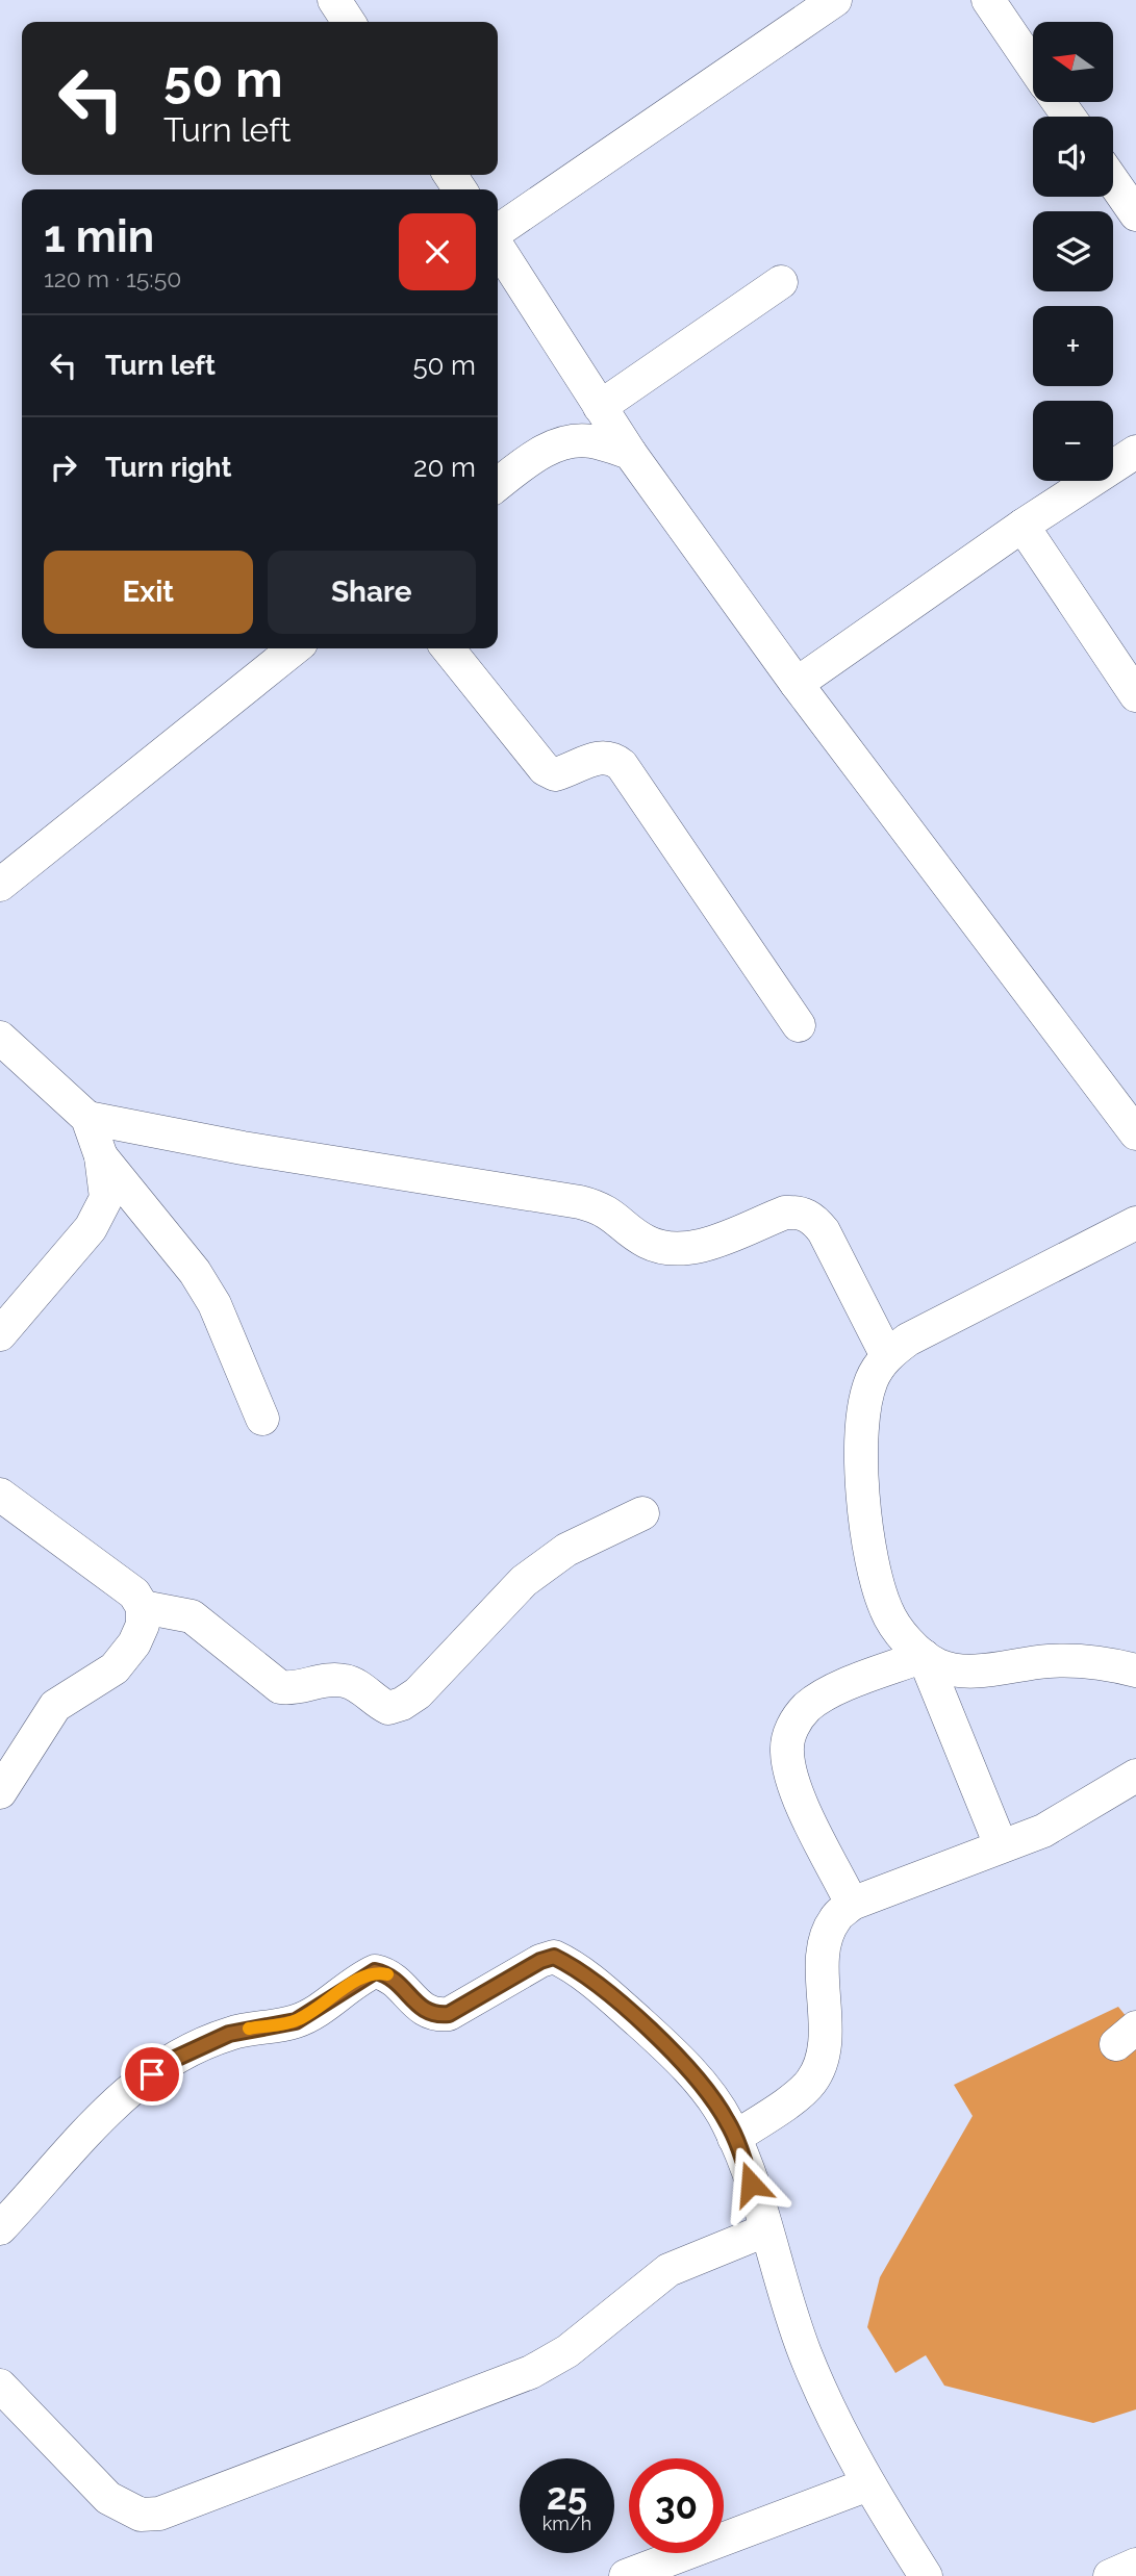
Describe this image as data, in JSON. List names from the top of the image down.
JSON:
{
  "north": "left",
  "page": {
    "map_buttons": ["+", "−"],
    "turn": ["50 m", "Turn left"],
    "heading": ["1 min", "120 m · 15:50"],
    "list": [
      {
        "name": "Turn left",
        "value": "50 m"
      },
      {
        "name": "Turn right",
        "value": "20 m"
      }
    ],
    "buttons": ["Exit", "Share"],
    "speed": "25 km/h",
    "limit": "30"
  }
}
